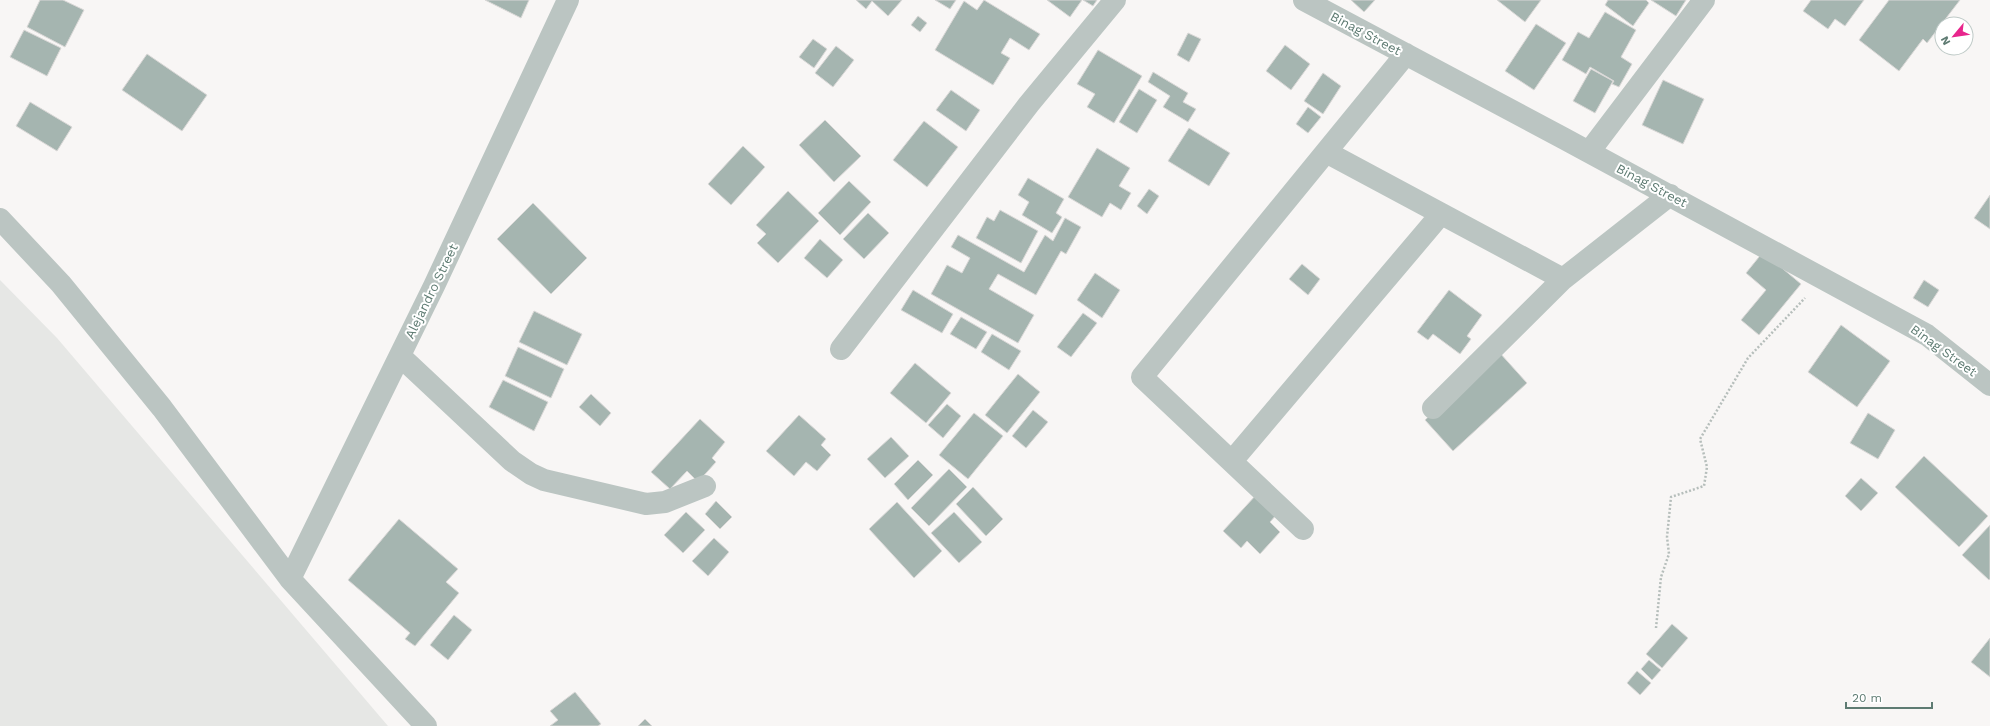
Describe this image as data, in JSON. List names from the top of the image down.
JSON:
{
  "streets": {
    "street": ["Binag Street", "Alejandro Street"]
  },
  "scale_bar": "20 m",
  "north": "bottom left"
}
